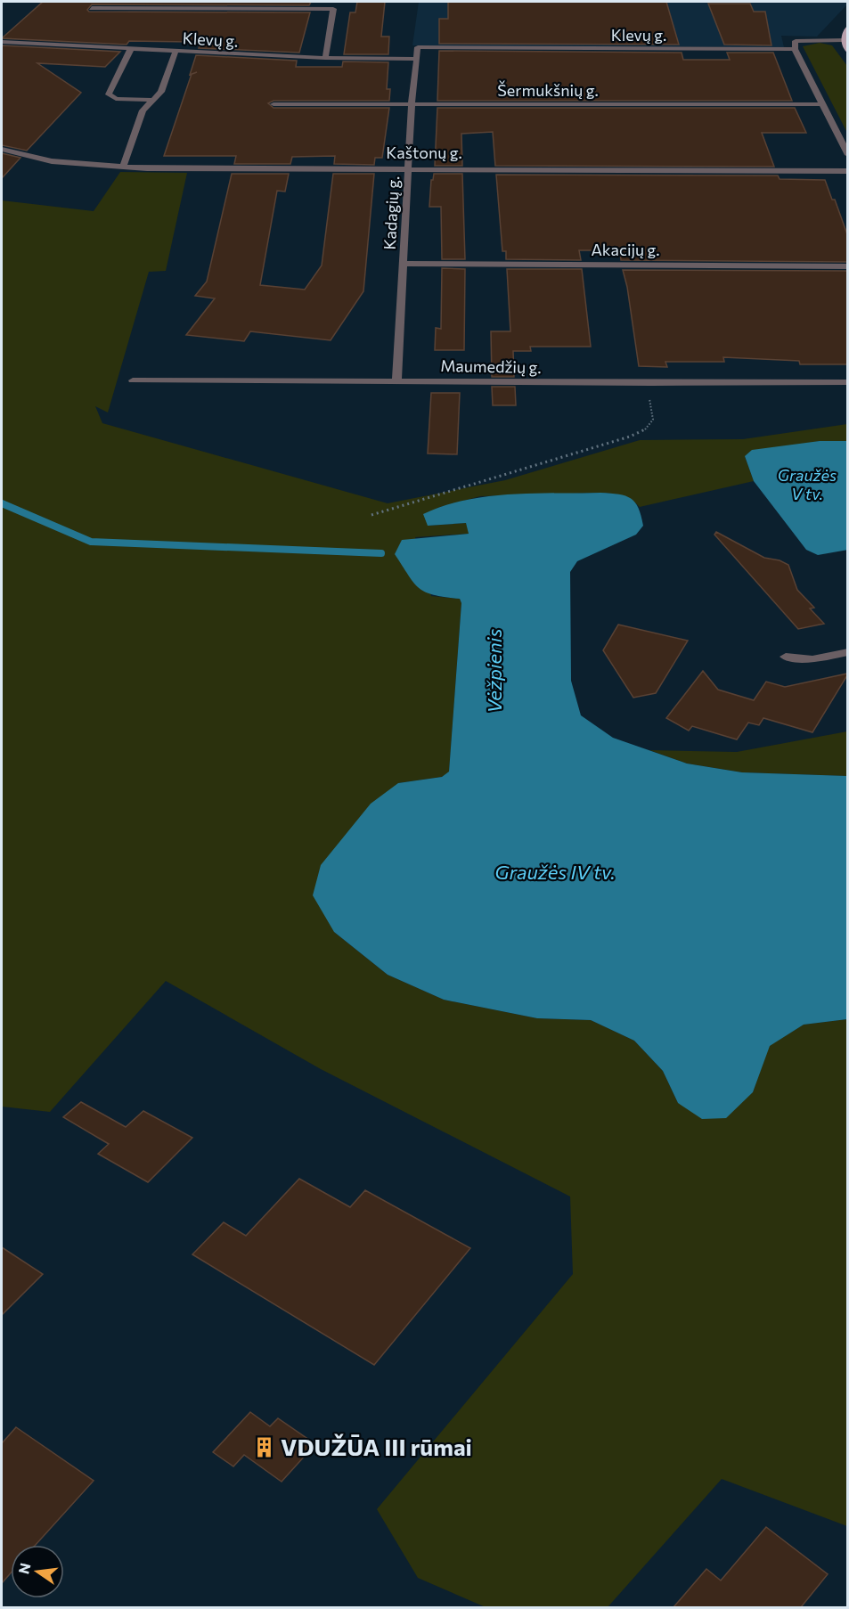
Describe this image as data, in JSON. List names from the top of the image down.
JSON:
{
  "streets": {
    "street": [
      "Klevų g.",
      "Šermukšnių g.",
      "Kaštonų g.",
      "Kadagių g.",
      "Akacijų g.",
      "Maumedžių g."
    ]
  },
  "crossings": [
    ["Klevų g.", "Kadagių g."],
    ["Šermukšnių g.", "Kadagių g."],
    ["Kaštonų g.", "Kadagių g."],
    ["Kadagių g.", "Akacijų g."],
    ["Kadagių g.", "Maumedžių g."]
  ],
  "water": ["Graužės V tv.", "Vėžpienis", "Graužės IV tv."],
  "places": {
    "building": ["VDUŽŪA III rūmai"]
  },
  "north": "left"
}
